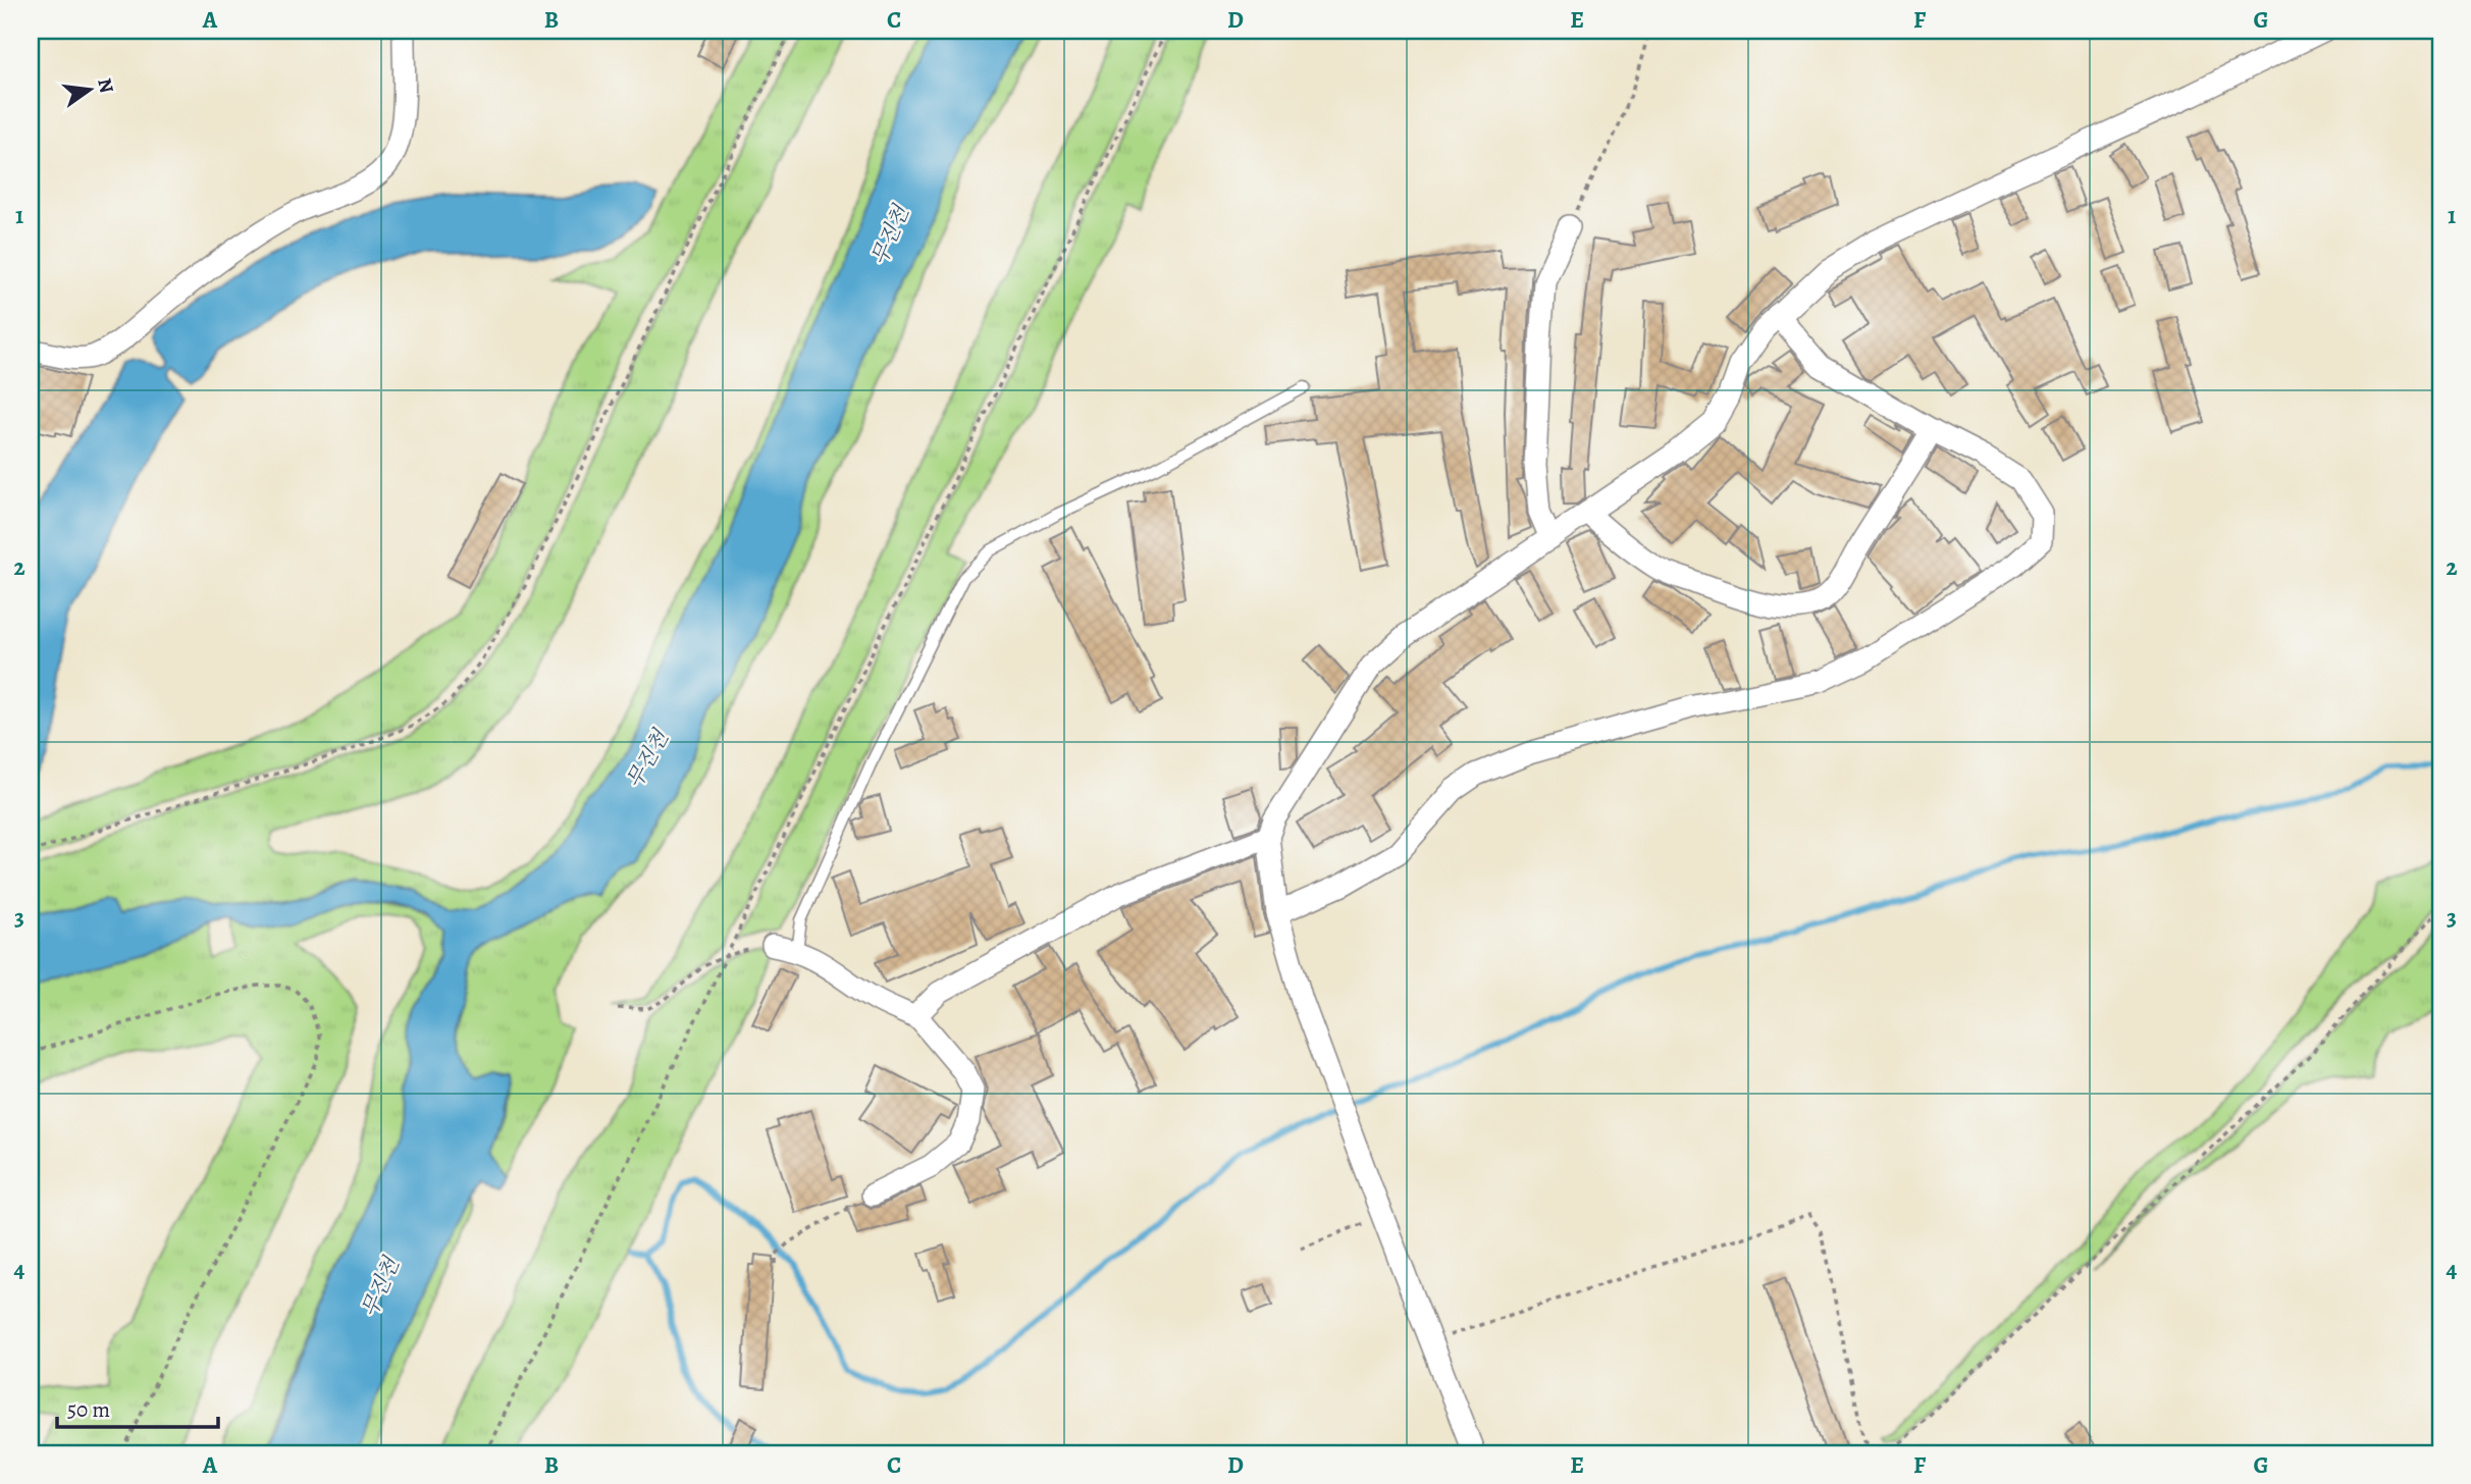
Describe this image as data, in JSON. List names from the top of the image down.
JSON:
{
  "water": ["무진천"],
  "scale_bar": "50 m",
  "north": "right",
  "grid": {
    "columns": [
      "A",
      "B",
      "C",
      "D",
      "E",
      "F",
      "G"
    ],
    "rows": [
      "1",
      "2",
      "3",
      "4"
    ]
  }
}
